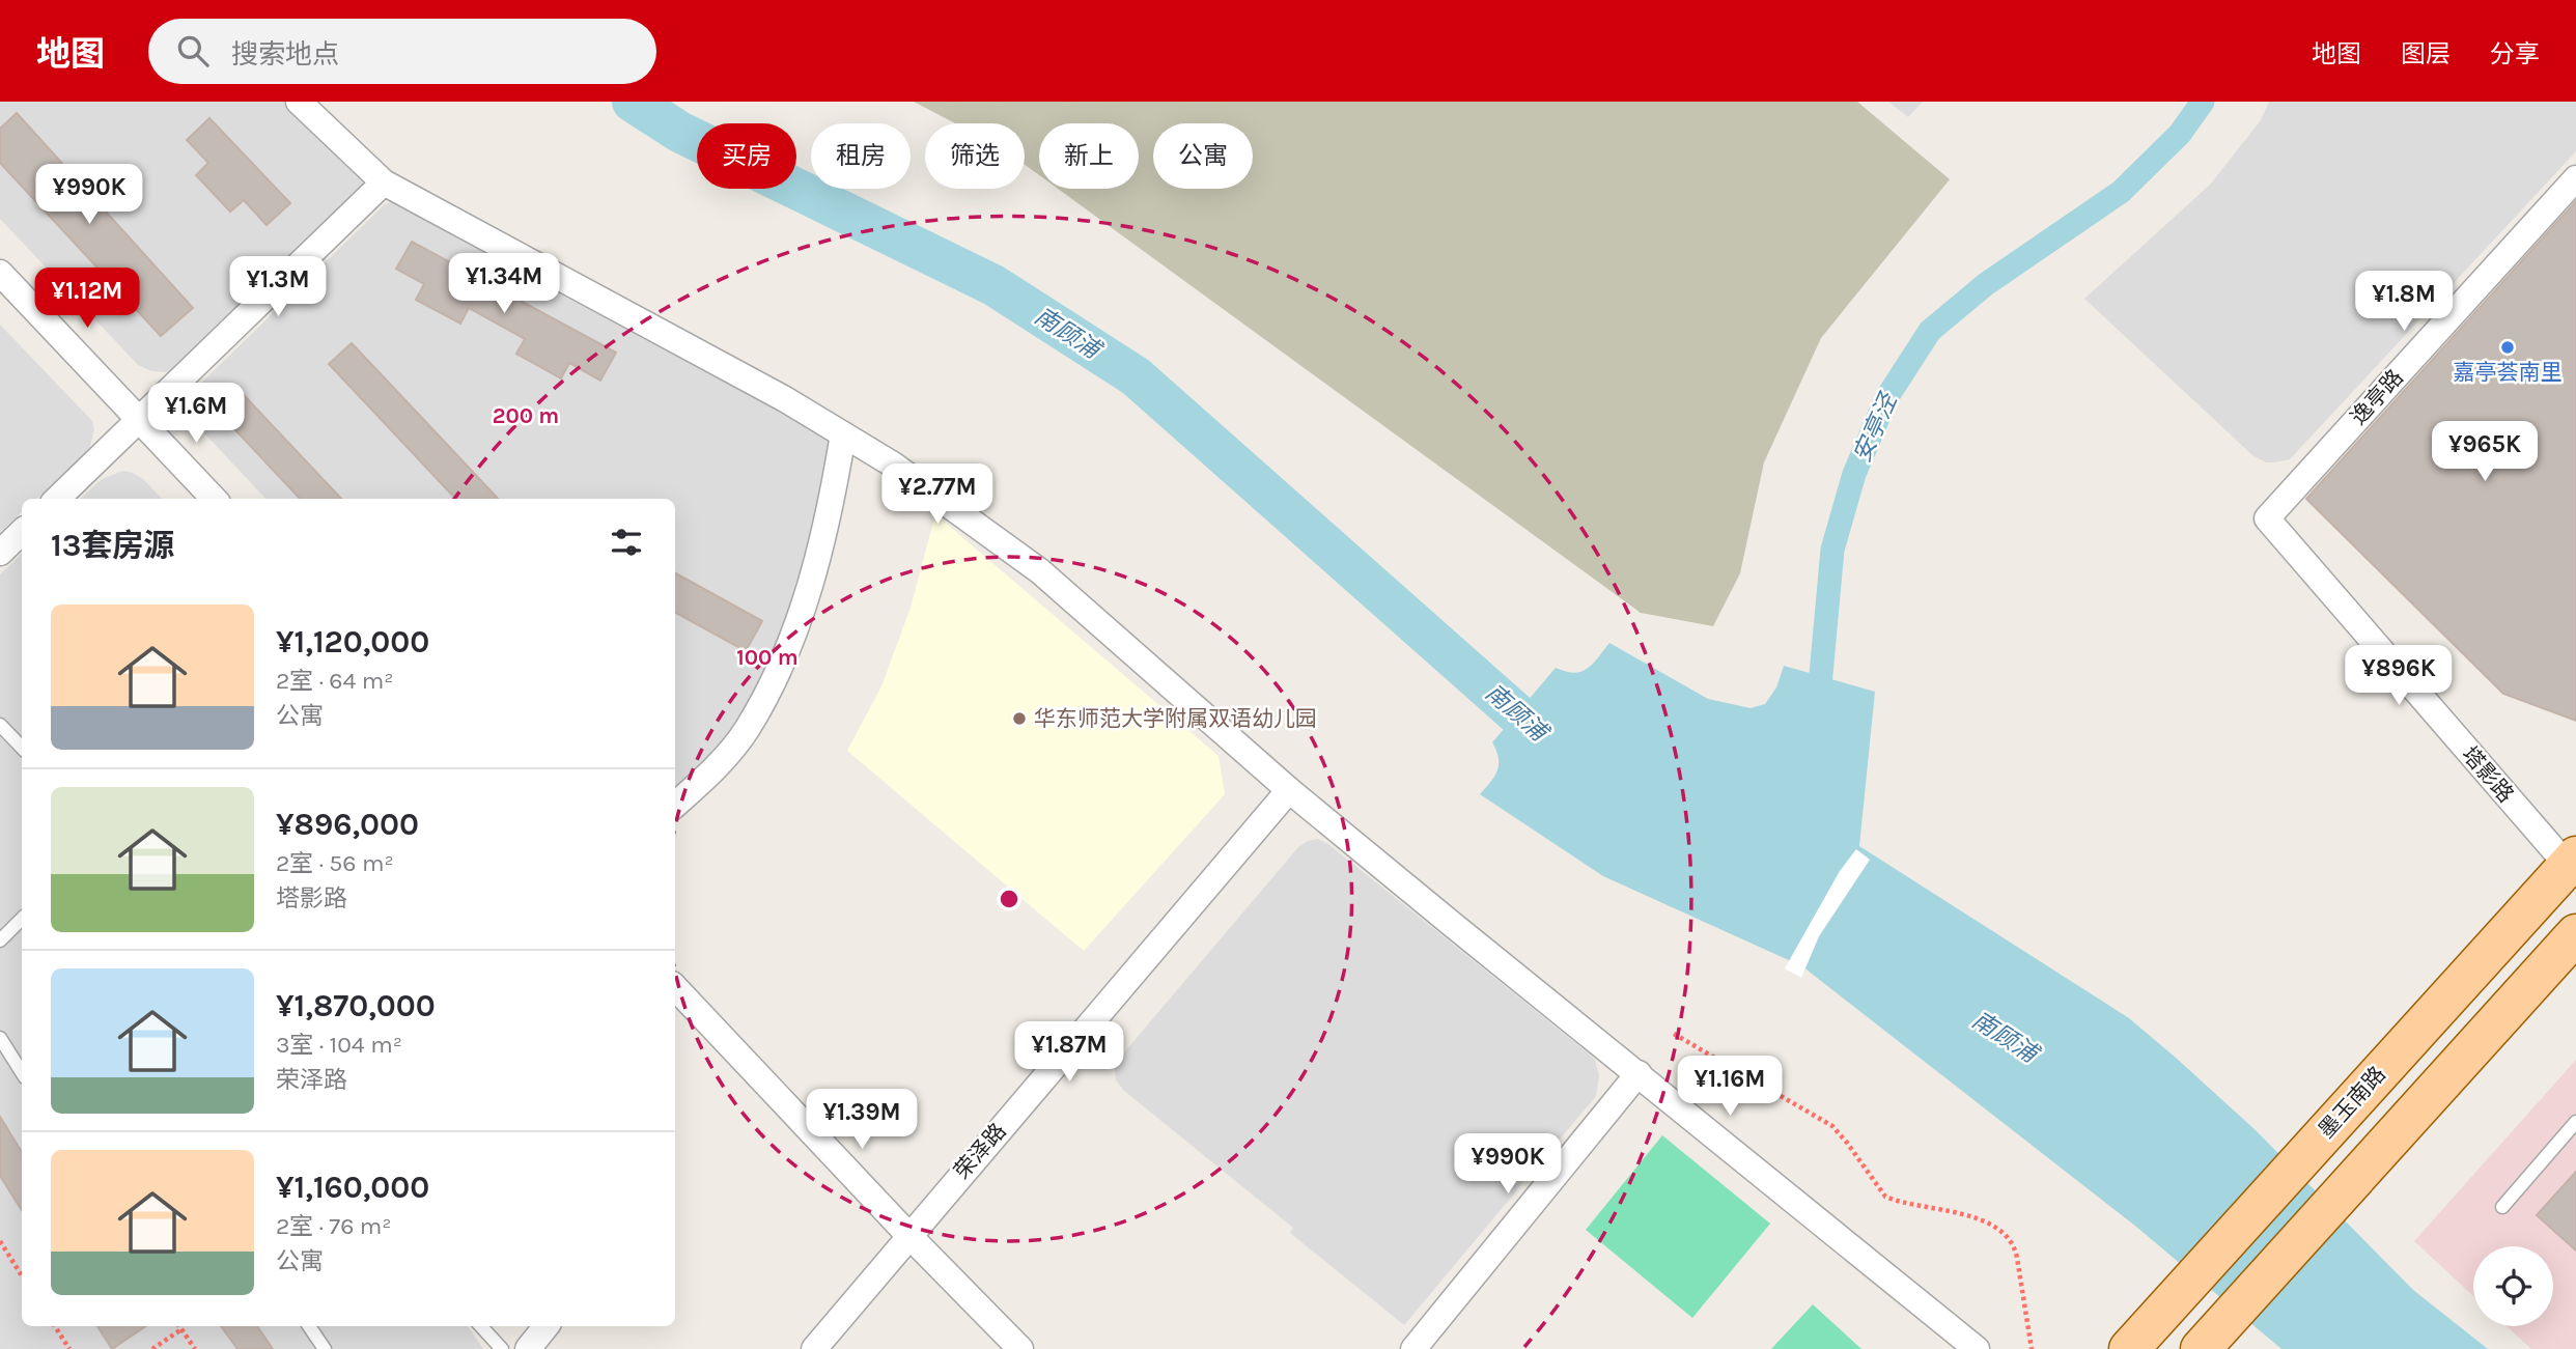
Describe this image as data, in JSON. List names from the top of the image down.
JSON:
{
  "streets": {
    "main road": ["墨玉南路"],
    "street": ["逸亭路", "塔影路", "荣泽路"]
  },
  "crossings": [
    ["逸亭路", "塔影路"],
    ["塔影路", "墨玉南路"]
  ],
  "water": ["南顾浦", "安亭泾"],
  "places": ["嘉亭荟南里", "华东师范大学附属双语幼儿园"],
  "page": {
    "header": "地图",
    "search": "搜索地点",
    "nav": ["地图", "图层", "分享"],
    "chip": [
      "买房",
      "租房",
      "筛选",
      "新上",
      "公寓"
    ],
    "price": [
      "¥990K",
      "¥1.34M",
      "¥1.3M",
      "¥1.12M",
      "¥1.8M",
      "¥1.6M",
      "¥965K",
      "¥2.77M",
      "¥896K",
      "¥1.87M",
      "¥1.16M",
      "¥1.39M",
      "¥990K"
    ],
    "heading": "13套房源",
    "list": [
      {
        "name": "¥1,120,000",
        "note": "2室 · 64 m² · 公寓"
      },
      {
        "name": "¥896,000",
        "note": "2室 · 56 m² · 塔影路"
      },
      {
        "name": "¥1,870,000",
        "note": "3室 · 104 m² · 荣泽路"
      },
      {
        "name": "¥1,160,000",
        "note": "2室 · 76 m² · 公寓"
      }
    ]
  },
  "rings": ["200 m", "100 m"]
}
